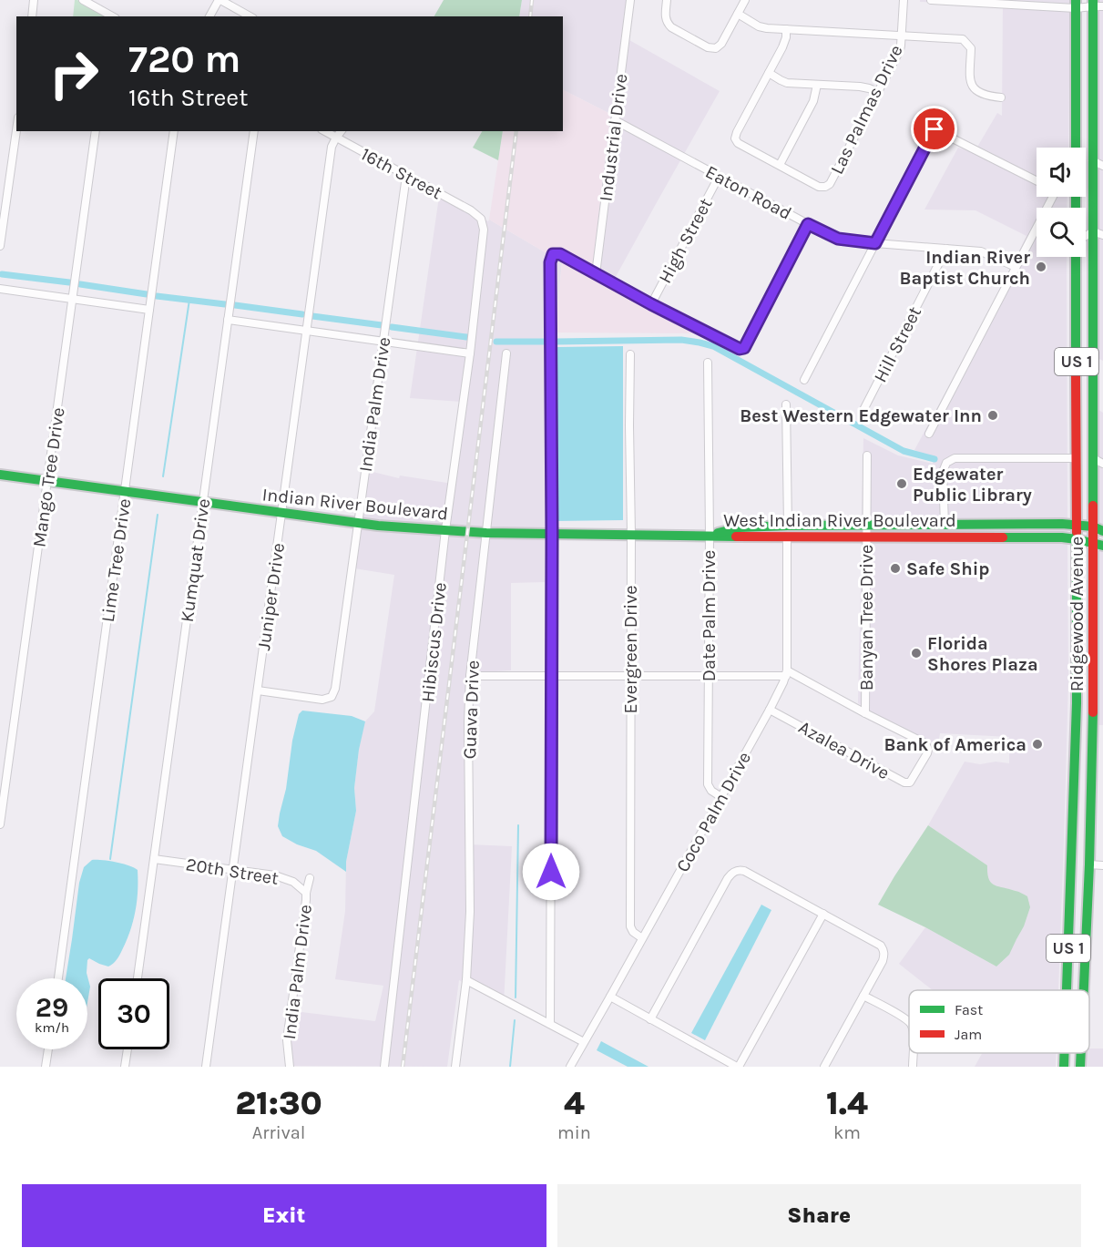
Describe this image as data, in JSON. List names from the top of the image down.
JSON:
{
  "streets": {
    "main road": [
      "US 1",
      "Indian River Boulevard",
      "West Indian River Boulevard",
      "Ridgewood Avenue"
    ],
    "street": [
      "Las Palmas Drive",
      "Industrial Drive",
      "16th Street",
      "Eaton Road",
      "High Street",
      "Hill Street",
      "India Palm Drive",
      "Mango Tree Drive",
      "Lime Tree Drive",
      "Kumquat Drive",
      "Juniper Drive",
      "Date Palm Drive",
      "Banyan Tree Drive",
      "Hibiscus Drive",
      "Evergreen Drive",
      "Guava Drive",
      "Azalea Drive",
      "Coco Palm Drive",
      "20th Street"
    ]
  },
  "crossings": [
    ["Industrial Drive", "Eaton Road"],
    ["16th Street", "India Palm Drive"],
    ["16th Street", "Juniper Drive"],
    ["16th Street", "Hibiscus Drive"],
    ["Eaton Road", "High Street"],
    ["Eaton Road", "Hill Street"],
    ["India Palm Drive", "Indian River Boulevard"],
    ["India Palm Drive", "Juniper Drive"],
    ["India Palm Drive", "20th Street"],
    ["Mango Tree Drive", "Indian River Boulevard"],
    ["Indian River Boulevard", "West Indian River Boulevard"],
    ["Indian River Boulevard", "Lime Tree Drive"],
    ["Indian River Boulevard", "Kumquat Drive"],
    ["Indian River Boulevard", "Juniper Drive"],
    ["Indian River Boulevard", "Date Palm Drive"],
    ["Indian River Boulevard", "Hibiscus Drive"],
    ["Indian River Boulevard", "Evergreen Drive"],
    ["Indian River Boulevard", "Guava Drive"],
    ["West Indian River Boulevard", "Ridgewood Avenue"],
    ["West Indian River Boulevard", "Date Palm Drive"],
    ["West Indian River Boulevard", "Banyan Tree Drive"],
    ["West Indian River Boulevard", "Coco Palm Drive"],
    ["Kumquat Drive", "20th Street"],
    ["Juniper Drive", "20th Street"],
    ["Date Palm Drive", "Coco Palm Drive"],
    ["Banyan Tree Drive", "Azalea Drive"],
    ["Evergreen Drive", "Coco Palm Drive"],
    ["Azalea Drive", "Coco Palm Drive"]
  ],
  "places": [
    "Indian River Baptist Church",
    "Best Western Edgewater Inn",
    "Edgewater Public Library",
    "Safe Ship",
    "Florida Shores Plaza",
    "Bank of America"
  ],
  "legend": ["Fast", "Jam"],
  "page": {
    "turn": ["720 m", "16th Street"],
    "speed": "29 km/h",
    "limit": "30",
    "eta": [
      "21:30",
      "Arrival",
      "4",
      "min",
      "1.4",
      "km"
    ],
    "buttons": ["Exit", "Share"]
  }
}
